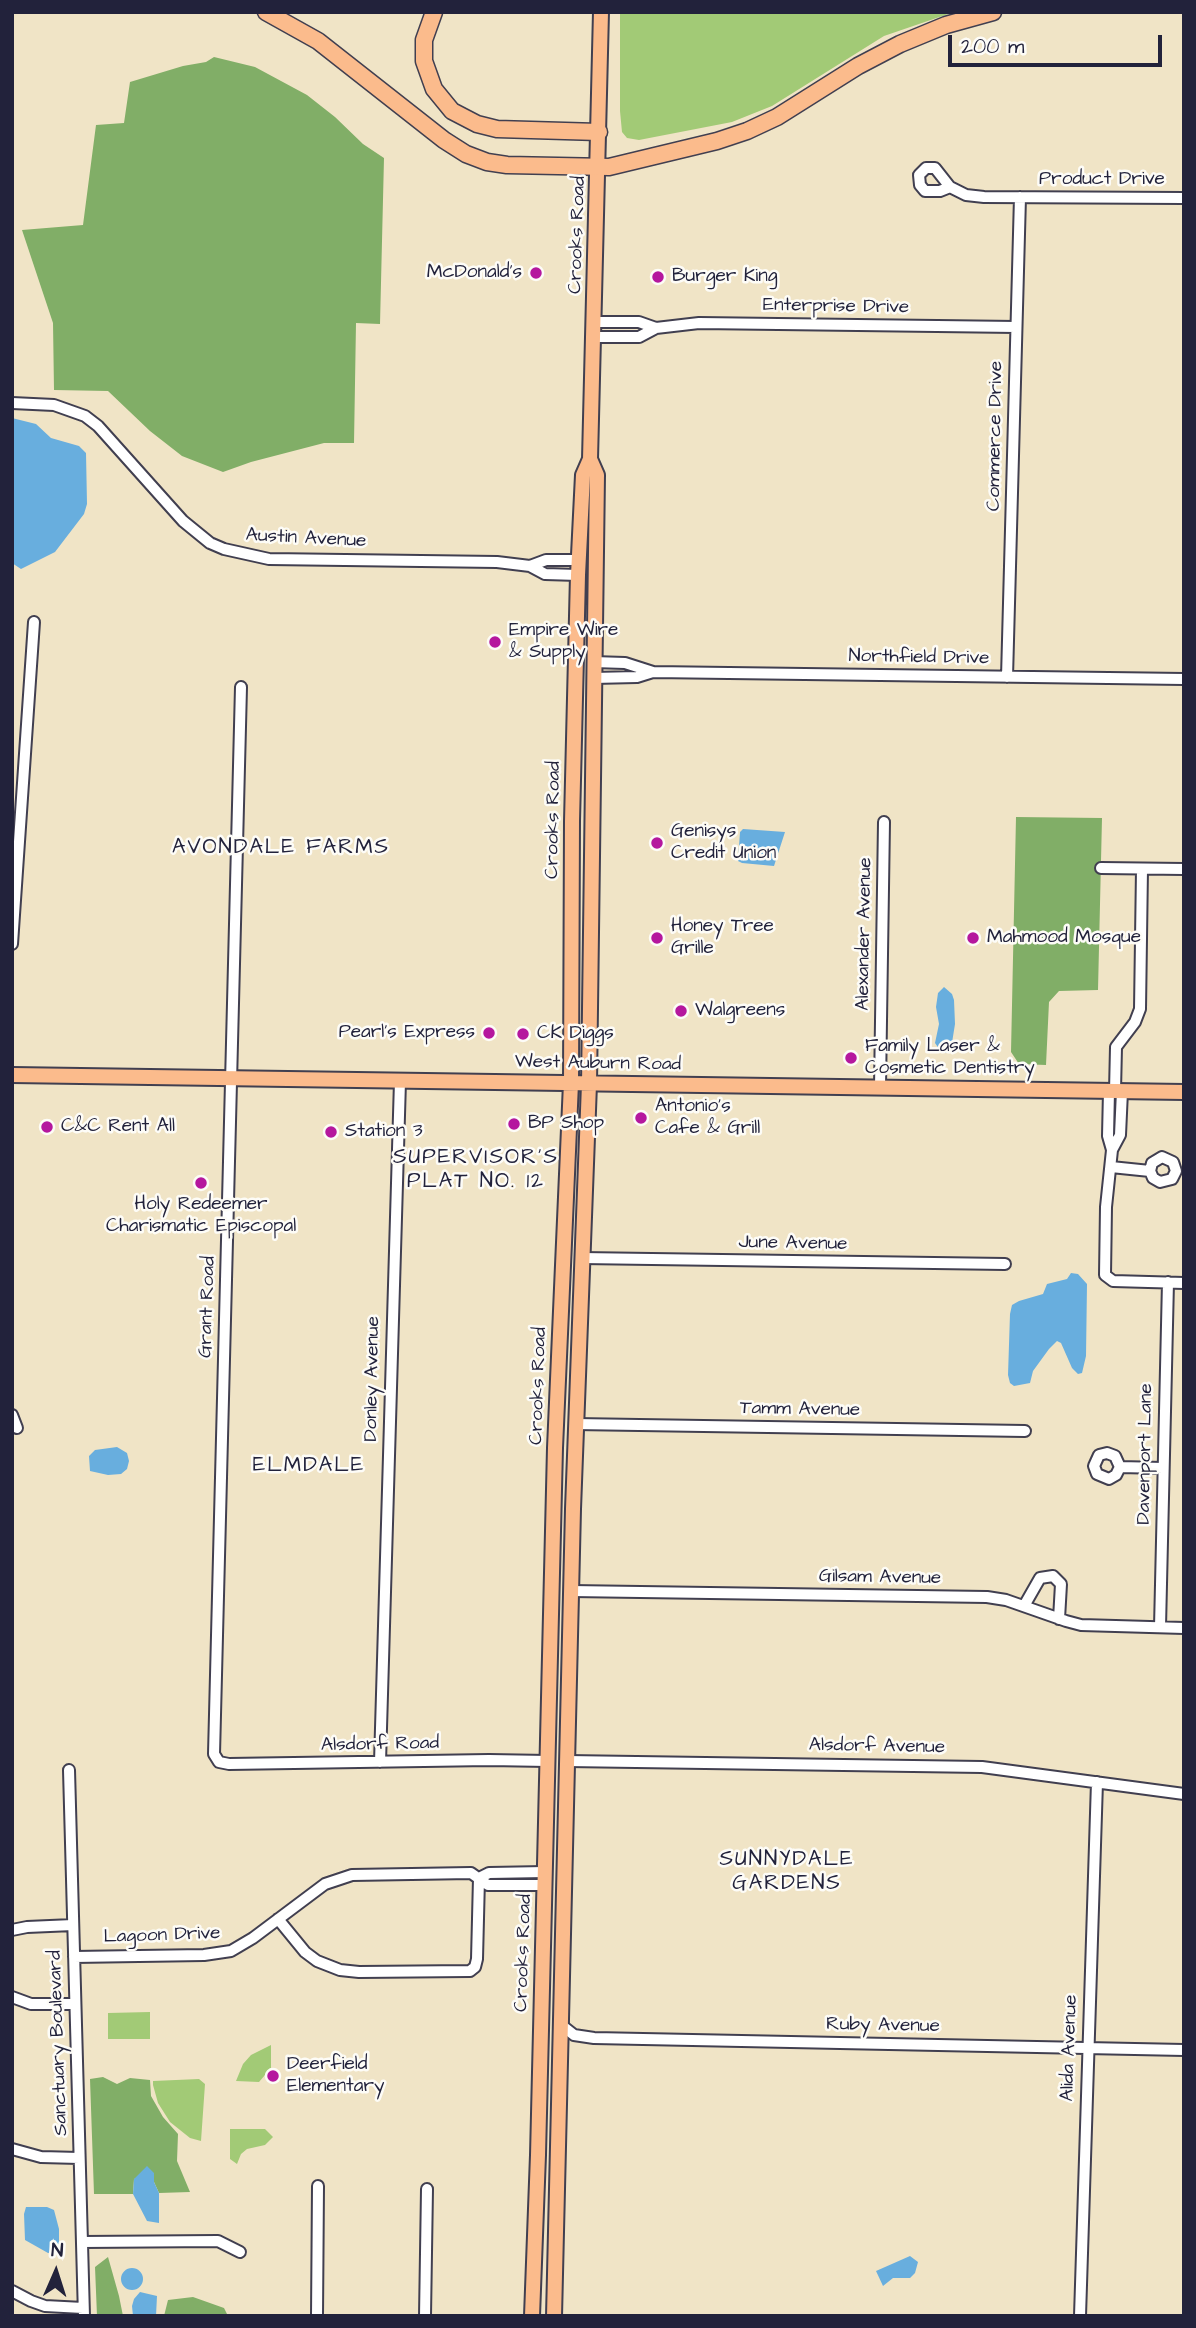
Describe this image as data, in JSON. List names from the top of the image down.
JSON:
{
  "streets": {
    "main road": ["Crooks Road", "West Auburn Road"],
    "street": [
      "Product Drive",
      "Enterprise Drive",
      "Commerce Drive",
      "Austin Avenue",
      "Northfield Drive",
      "Alexander Avenue",
      "June Avenue",
      "Grant Road",
      "Donley Avenue",
      "Tamm Avenue",
      "Davenport Lane",
      "Gilsam Avenue",
      "Alsdorf Road",
      "Alsdorf Avenue",
      "Lagoon Drive",
      "Ruby Avenue",
      "Sanctuary Boulevard",
      "Alida Avenue"
    ]
  },
  "crossings": [
    ["Product Drive", "Commerce Drive"],
    ["Crooks Road", "Enterprise Drive"],
    ["Crooks Road", "Austin Avenue"],
    ["Crooks Road", "Northfield Drive"],
    ["Crooks Road", "West Auburn Road"],
    ["Crooks Road", "June Avenue"],
    ["Crooks Road", "Tamm Avenue"],
    ["Crooks Road", "Gilsam Avenue"],
    ["Crooks Road", "Alsdorf Road"],
    ["Crooks Road", "Alsdorf Avenue"],
    ["Crooks Road", "Lagoon Drive"],
    ["Enterprise Drive", "Commerce Drive"],
    ["Commerce Drive", "Northfield Drive"],
    ["Alexander Avenue", "West Auburn Road"],
    ["West Auburn Road", "Grant Road"],
    ["West Auburn Road", "Donley Avenue"],
    ["Grant Road", "Alsdorf Road"],
    ["Donley Avenue", "Alsdorf Road"],
    ["Davenport Lane", "Gilsam Avenue"],
    ["Alsdorf Avenue", "Alida Avenue"],
    ["Lagoon Drive", "Sanctuary Boulevard"],
    ["Ruby Avenue", "Alida Avenue"]
  ],
  "districts": [
    "AVONDALE FARMS",
    "SUPERVISOR'S PLAT NO. 12",
    "ELMDALE",
    "SUNNYDALE GARDENS"
  ],
  "places": [
    "McDonald's",
    "Burger King",
    "Empire Wire & Supply",
    "Genisys Credit Union",
    "Honey Tree Grille",
    "Mahmood Mosque",
    "Walgreens",
    "Pearl's Express",
    "CK Diggs",
    "Family Laser & Cosmetic Dentistry",
    "Antonio's Cafe & Grill",
    "BP Shop",
    "C&C Rent All",
    "Station 3",
    "Holy Redeemer Charismatic Episcopal",
    "Deerfield Elementary"
  ],
  "scale_bar": "200 m",
  "north": "top"
}
